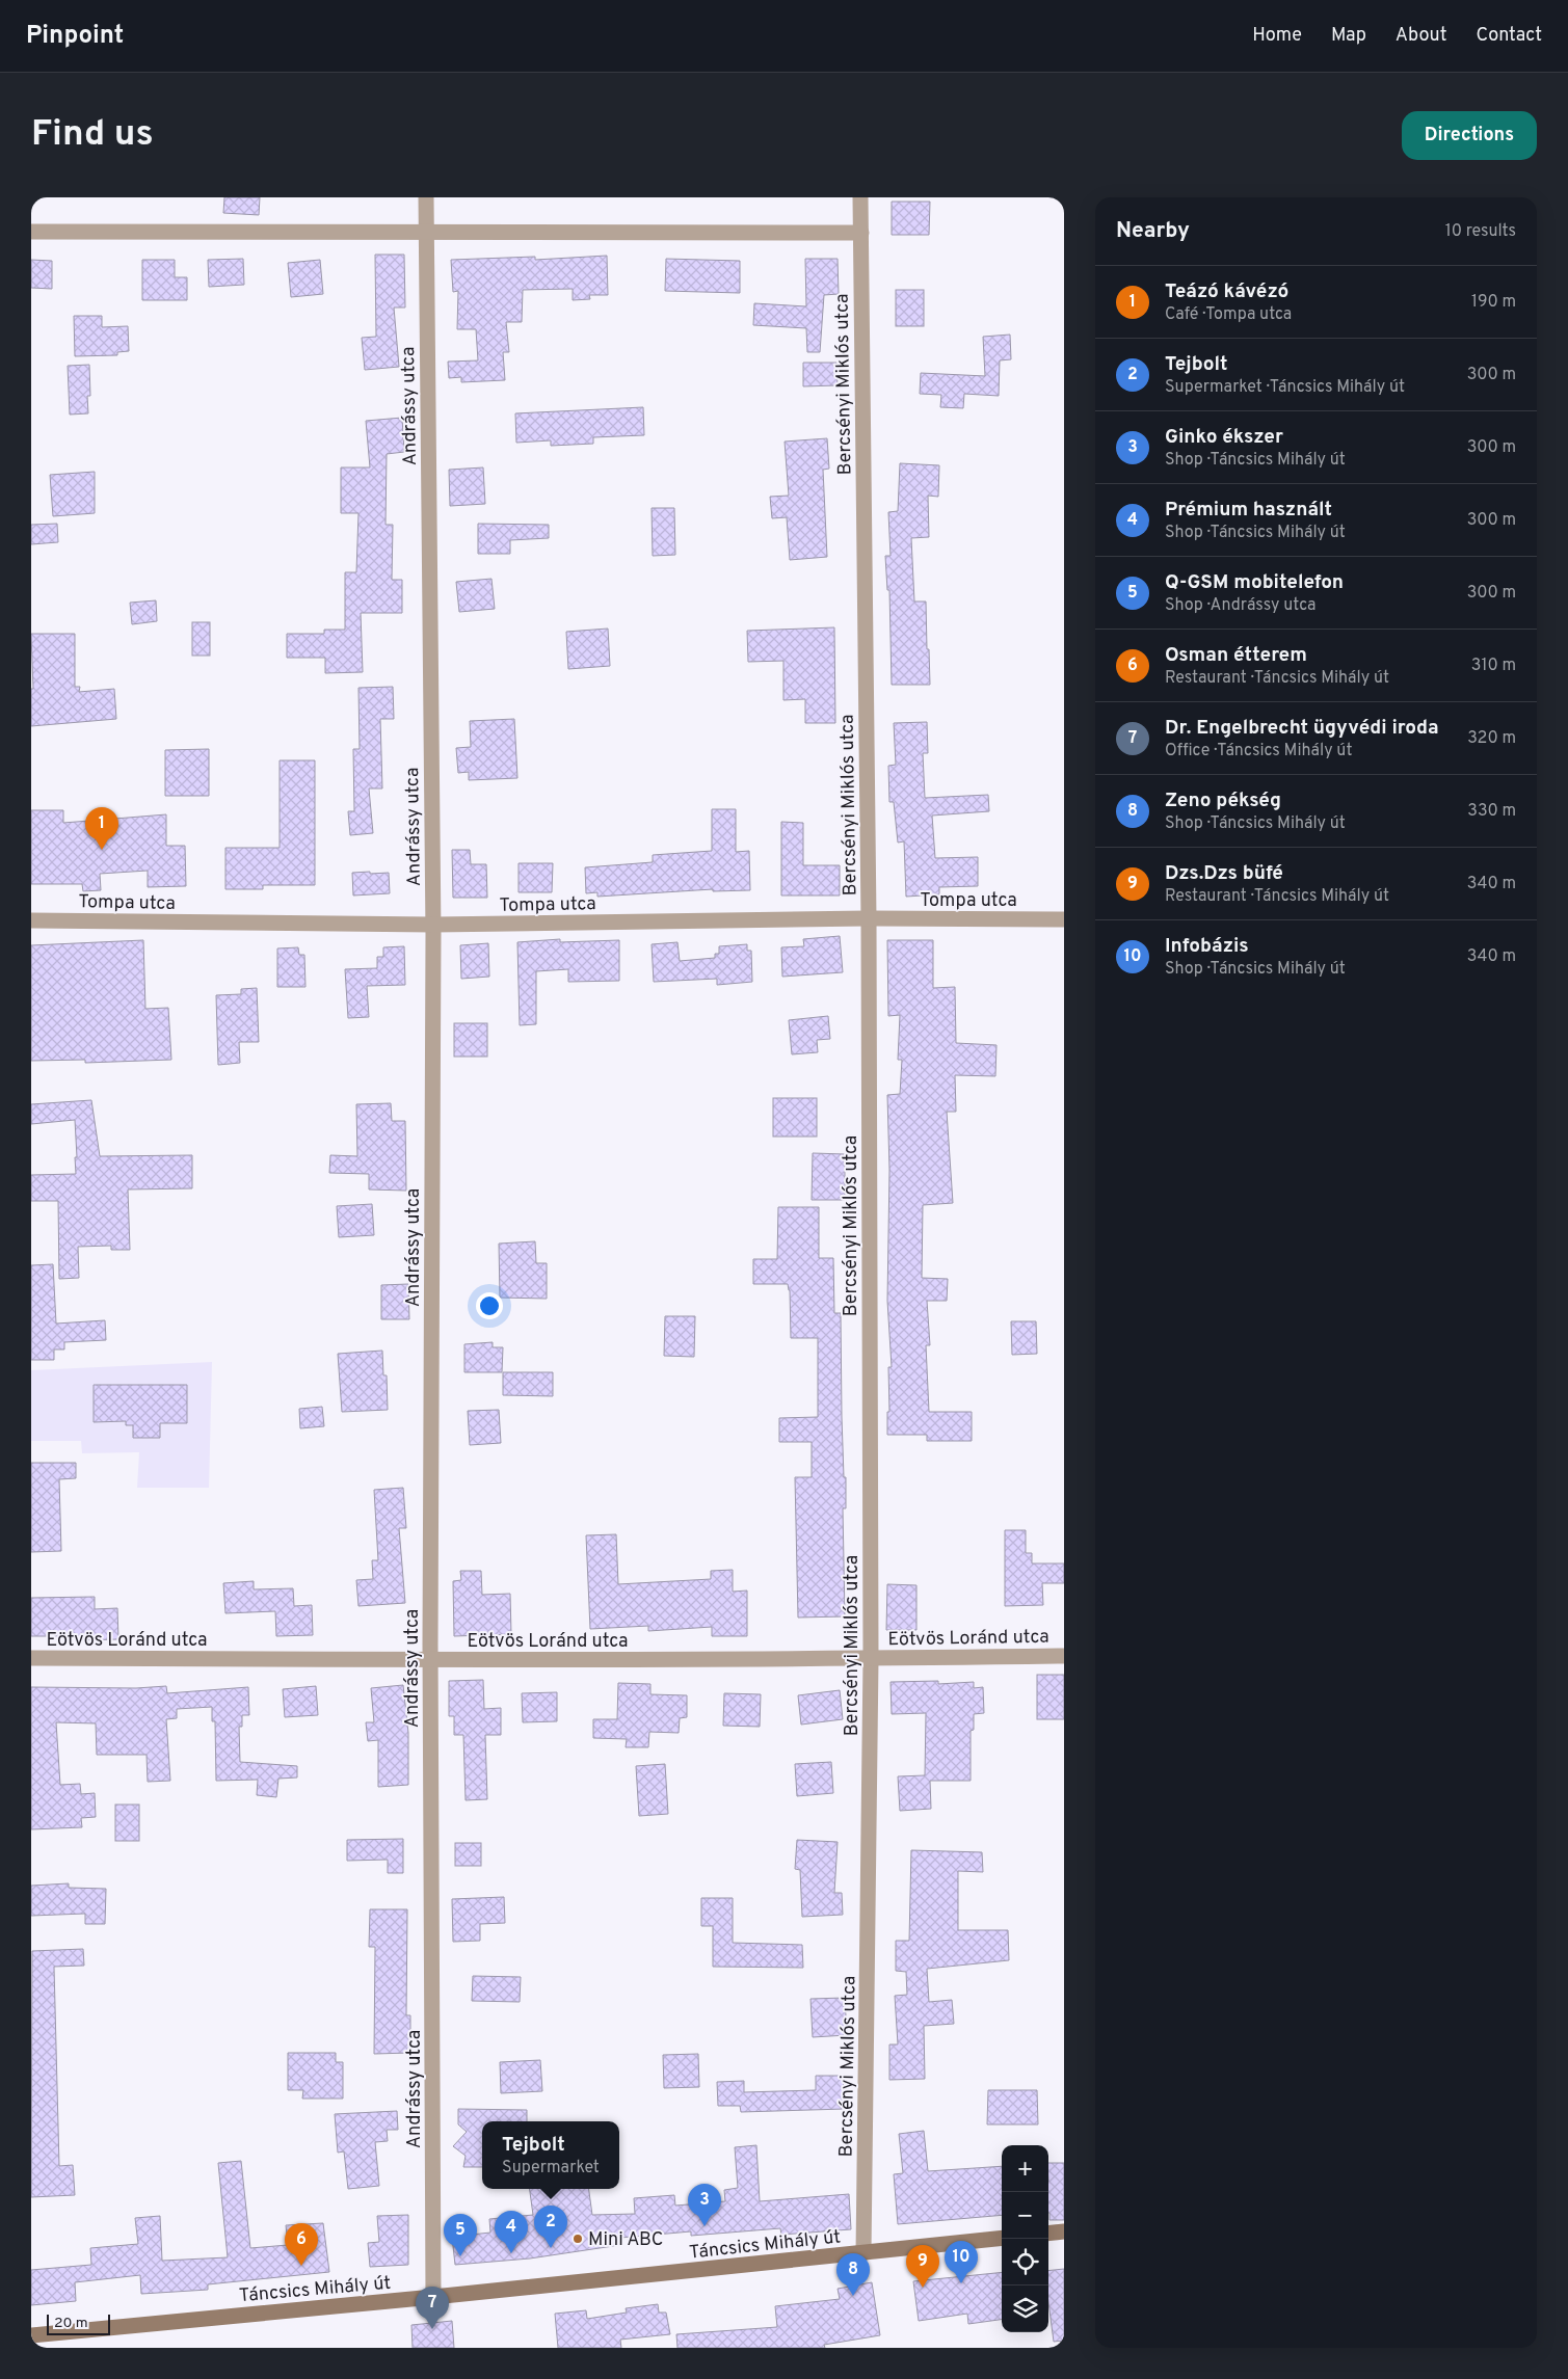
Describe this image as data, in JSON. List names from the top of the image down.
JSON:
{
  "streets": {
    "street": [
      "Bercsényi Miklós utca",
      "Andrássy utca",
      "Tompa utca",
      "Eötvös Loránd utca",
      "Táncsics Mihály út"
    ]
  },
  "crossings": [
    ["Bercsényi Miklós utca", "Tompa utca"],
    ["Bercsényi Miklós utca", "Eötvös Loránd utca"],
    ["Bercsényi Miklós utca", "Táncsics Mihály út"],
    ["Andrássy utca", "Tompa utca"],
    ["Andrássy utca", "Eötvös Loránd utca"],
    ["Andrássy utca", "Táncsics Mihály út"]
  ],
  "places": ["Mini ABC"],
  "scale_bar": "20 m",
  "page": {
    "header": "Pinpoint",
    "nav": [
      "Home",
      "Map",
      "About",
      "Contact"
    ],
    "buttons": "Directions",
    "title": "Find us",
    "heading": ["Nearby", "10 results"],
    "list": [
      {
        "mark": "1",
        "name": "Teázó kávézó",
        "note": "Café · Tompa utca",
        "value": "190 m"
      },
      {
        "mark": "2",
        "name": "Tejbolt",
        "note": "Supermarket · Táncsics Mihály út",
        "value": "300 m"
      },
      {
        "mark": "3",
        "name": "Ginko ékszer",
        "note": "Shop · Táncsics Mihály út",
        "value": "300 m"
      },
      {
        "mark": "4",
        "name": "Prémium használt",
        "note": "Shop · Táncsics Mihály út",
        "value": "300 m"
      },
      {
        "mark": "5",
        "name": "Q-GSM mobitelefon",
        "note": "Shop · Andrássy utca",
        "value": "300 m"
      },
      {
        "mark": "6",
        "name": "Osman étterem",
        "note": "Restaurant · Táncsics Mihály út",
        "value": "310 m"
      },
      {
        "mark": "7",
        "name": "Dr. Engelbrecht ügyvédi iroda",
        "note": "Office · Táncsics Mihály út",
        "value": "320 m"
      },
      {
        "mark": "8",
        "name": "Zeno pékség",
        "note": "Shop · Táncsics Mihály út",
        "value": "330 m"
      },
      {
        "mark": "9",
        "name": "Dzs.Dzs büfé",
        "note": "Restaurant · Táncsics Mihály út",
        "value": "340 m"
      },
      {
        "mark": "10",
        "name": "Infobázis",
        "note": "Shop · Táncsics Mihály út",
        "value": "340 m"
      }
    ],
    "pins": [
      "1",
      "3",
      "2",
      "4",
      "5",
      "6",
      "10",
      "9",
      "8",
      "7"
    ],
    "popup": ["Tejbolt", "Supermarket"],
    "map_buttons": ["+", "−"],
    "scale": "20 m"
  }
}
